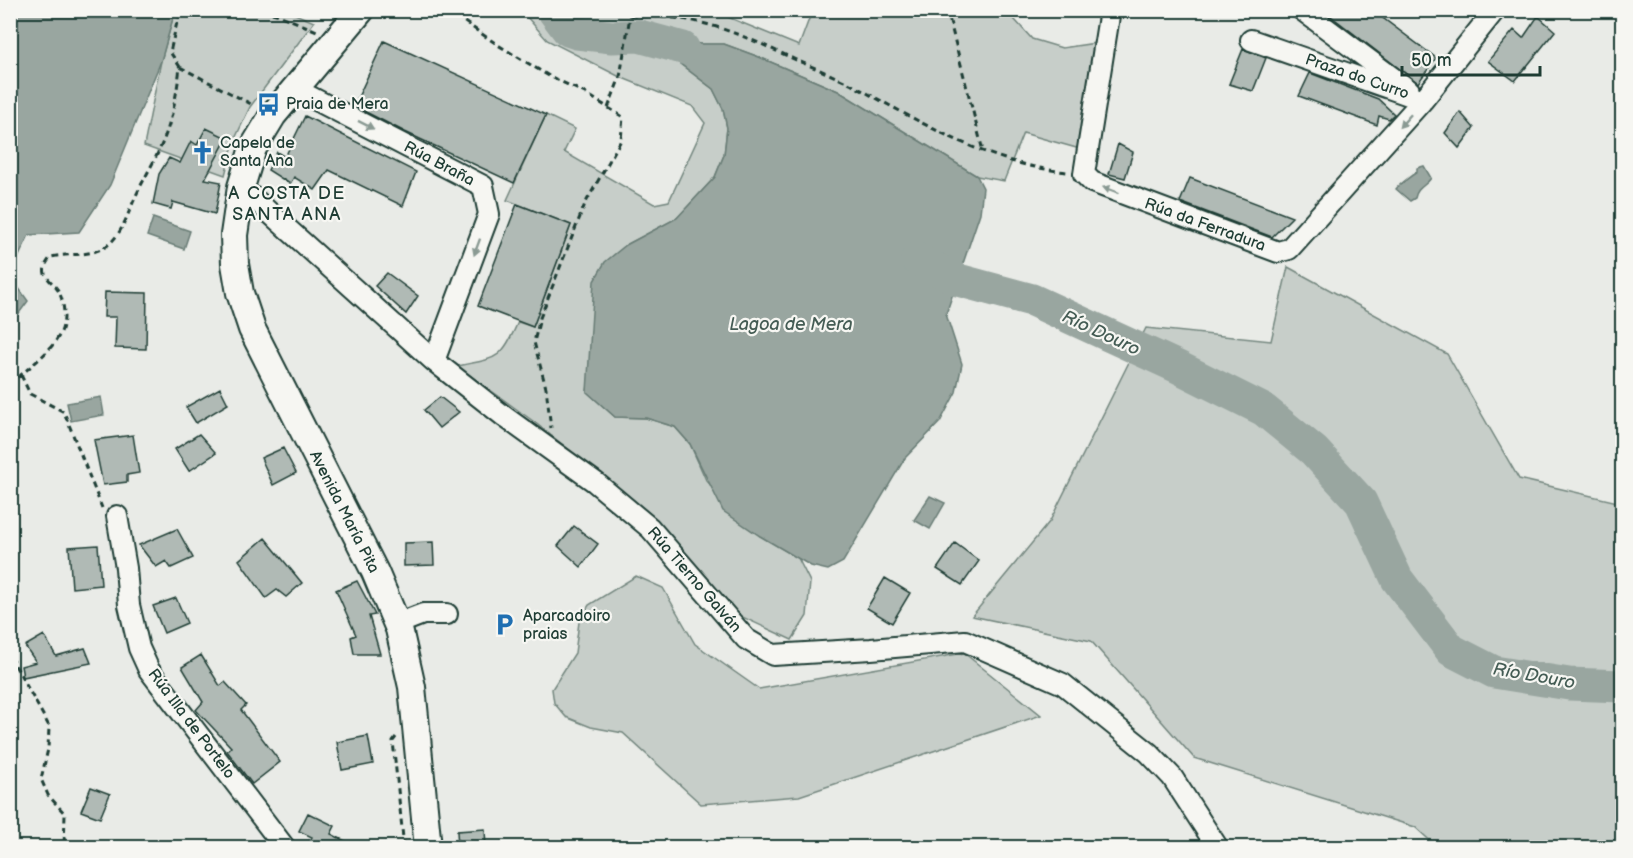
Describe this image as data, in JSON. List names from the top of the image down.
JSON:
{
  "streets": {
    "main road": ["Avenida María Pita"],
    "street": [
      "Praza do Curro",
      "Rúa Braña",
      "Rúa da Ferradura",
      "Rúa Tierno Galván",
      "Rúa Illa de Portelo"
    ]
  },
  "crossings": [
    ["Praza do Curro", "Rúa da Ferradura"],
    ["Rúa Braña", "Avenida María Pita"],
    ["Rúa Braña", "Rúa Tierno Galván"],
    ["Avenida María Pita", "Rúa Tierno Galván"]
  ],
  "one_way": ["Rúa da Ferradura"],
  "districts": ["A COSTA DE SANTA ANA"],
  "water": ["Lagoa de Mera", "Río Douro"],
  "places": {
    "bus stop": ["Praia de Mera"],
    "church": ["Capela de Santa Ana"],
    "parking": ["Aparcadoiro praias"]
  },
  "scale_bar": "50 m"
}
